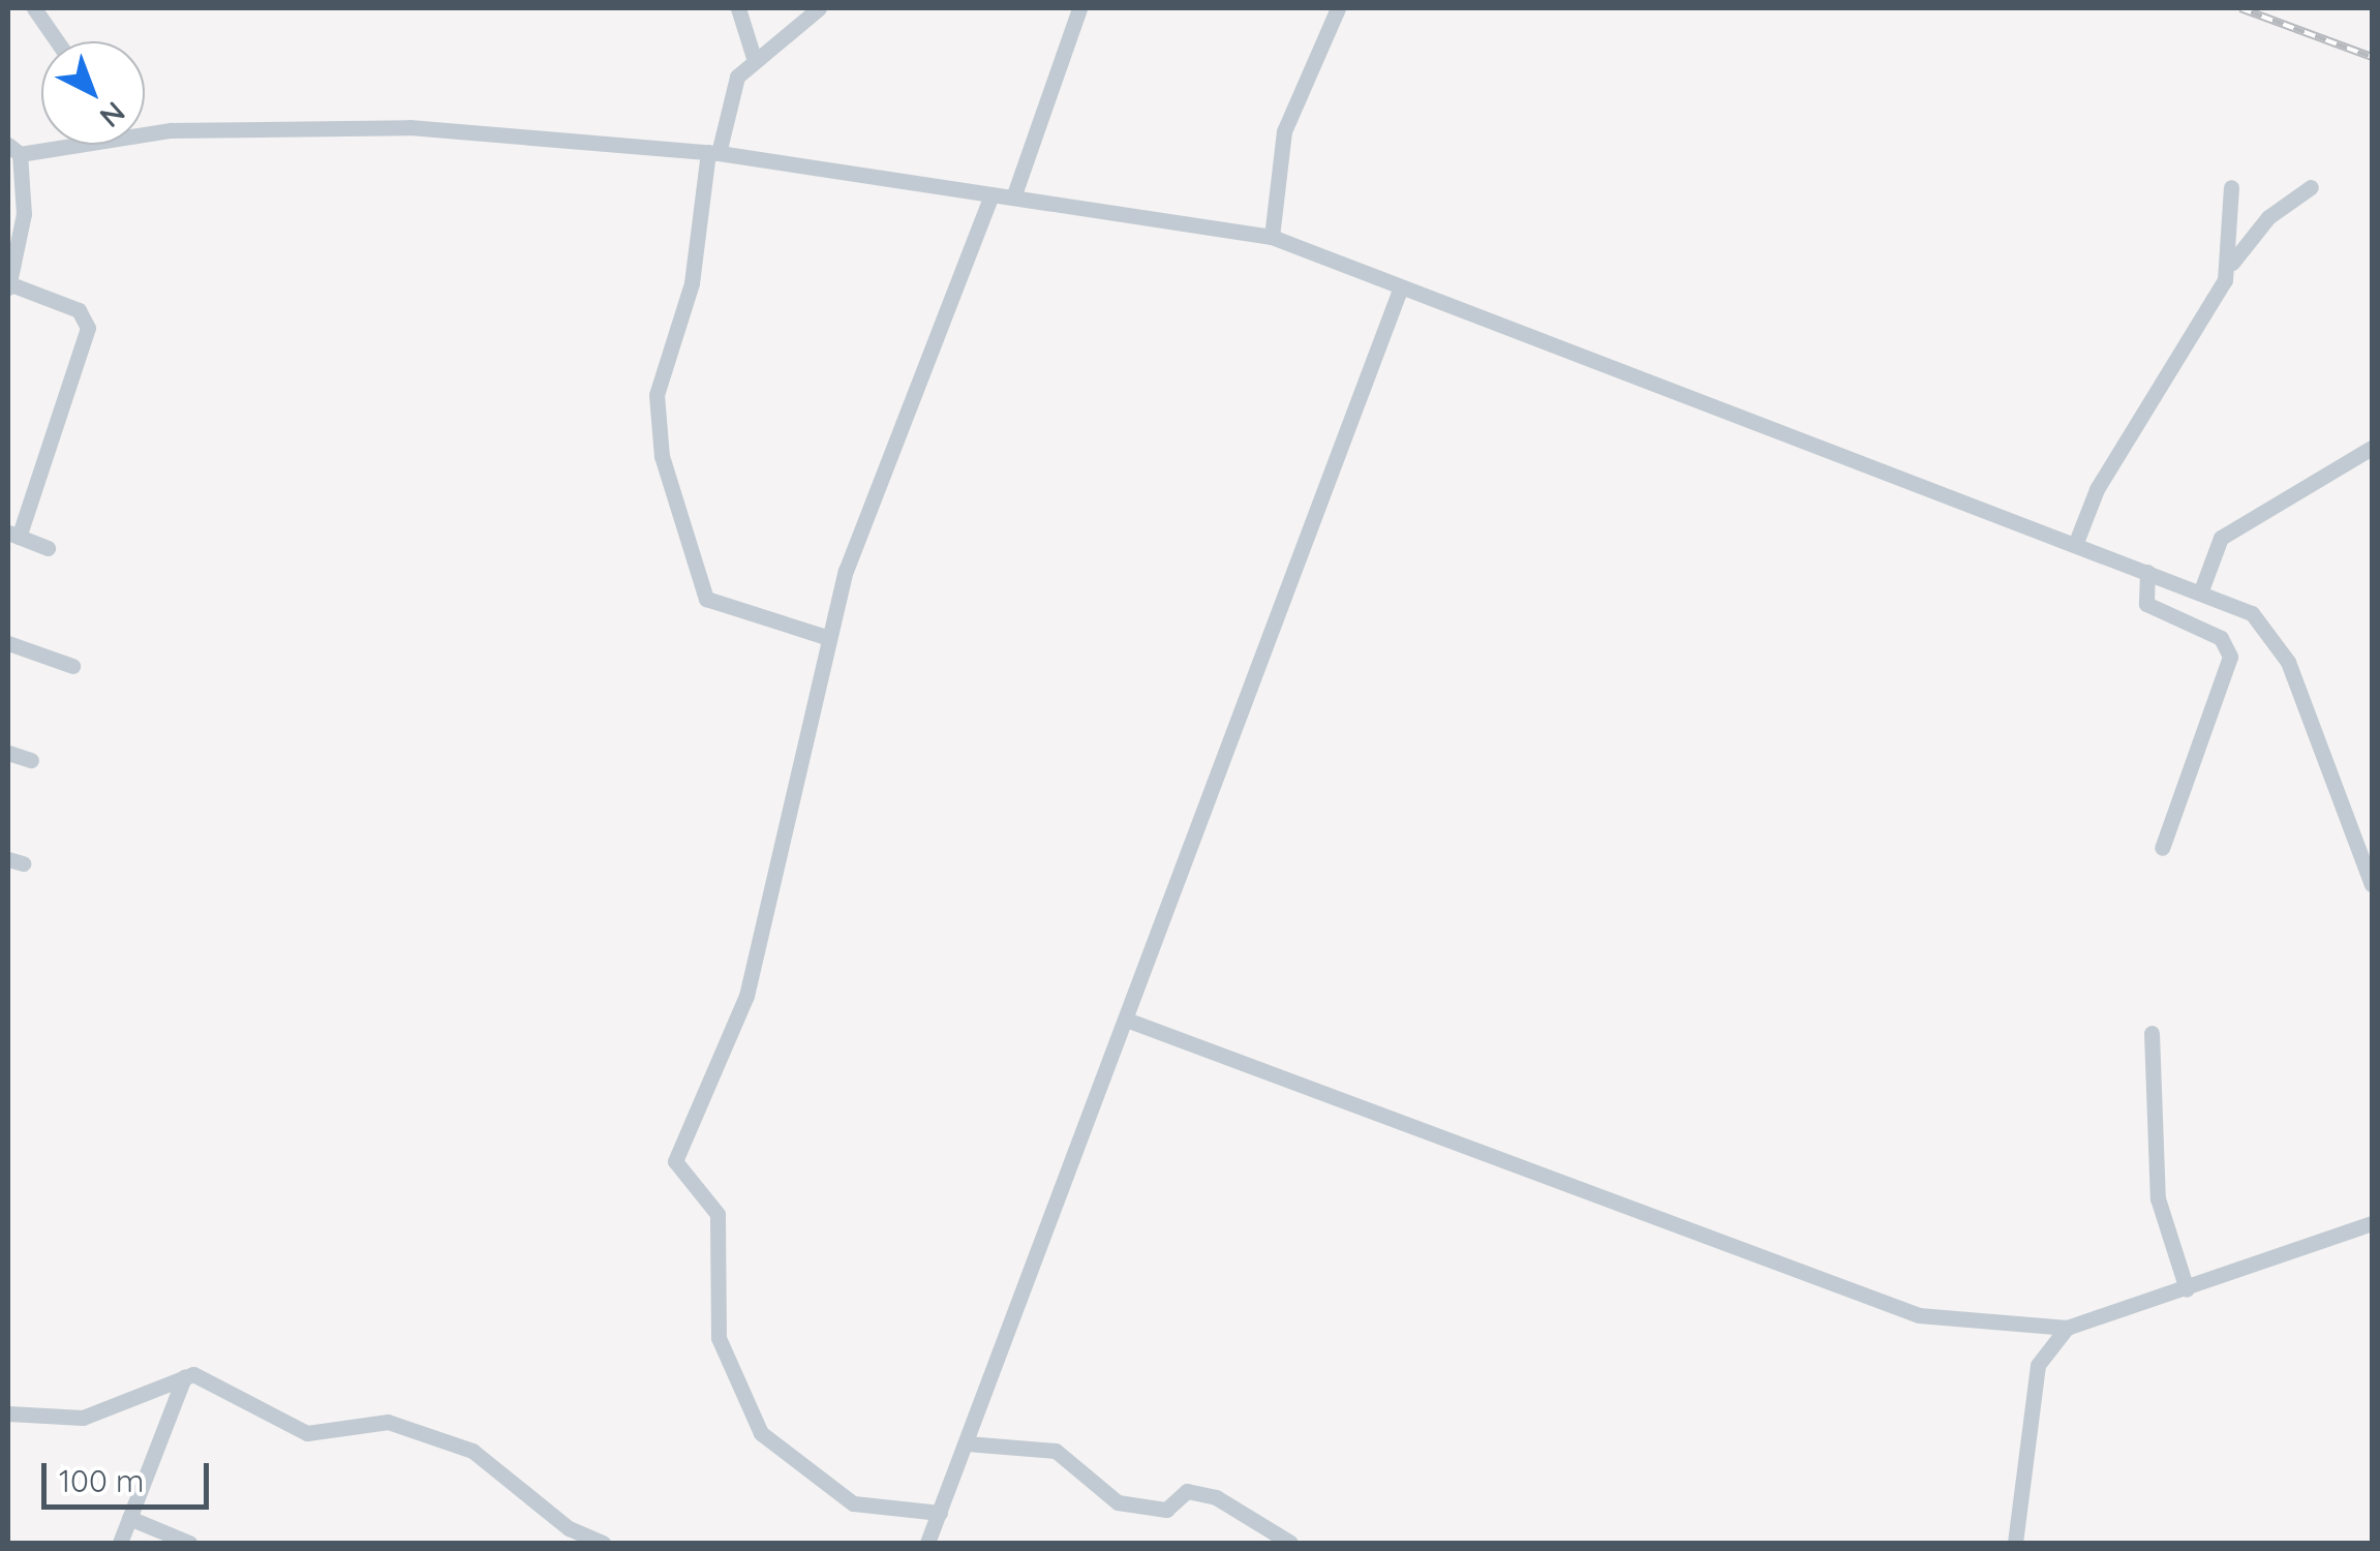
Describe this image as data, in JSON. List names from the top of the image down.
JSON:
{
  "scale_bar": "100 m",
  "north": "bottom right"
}
